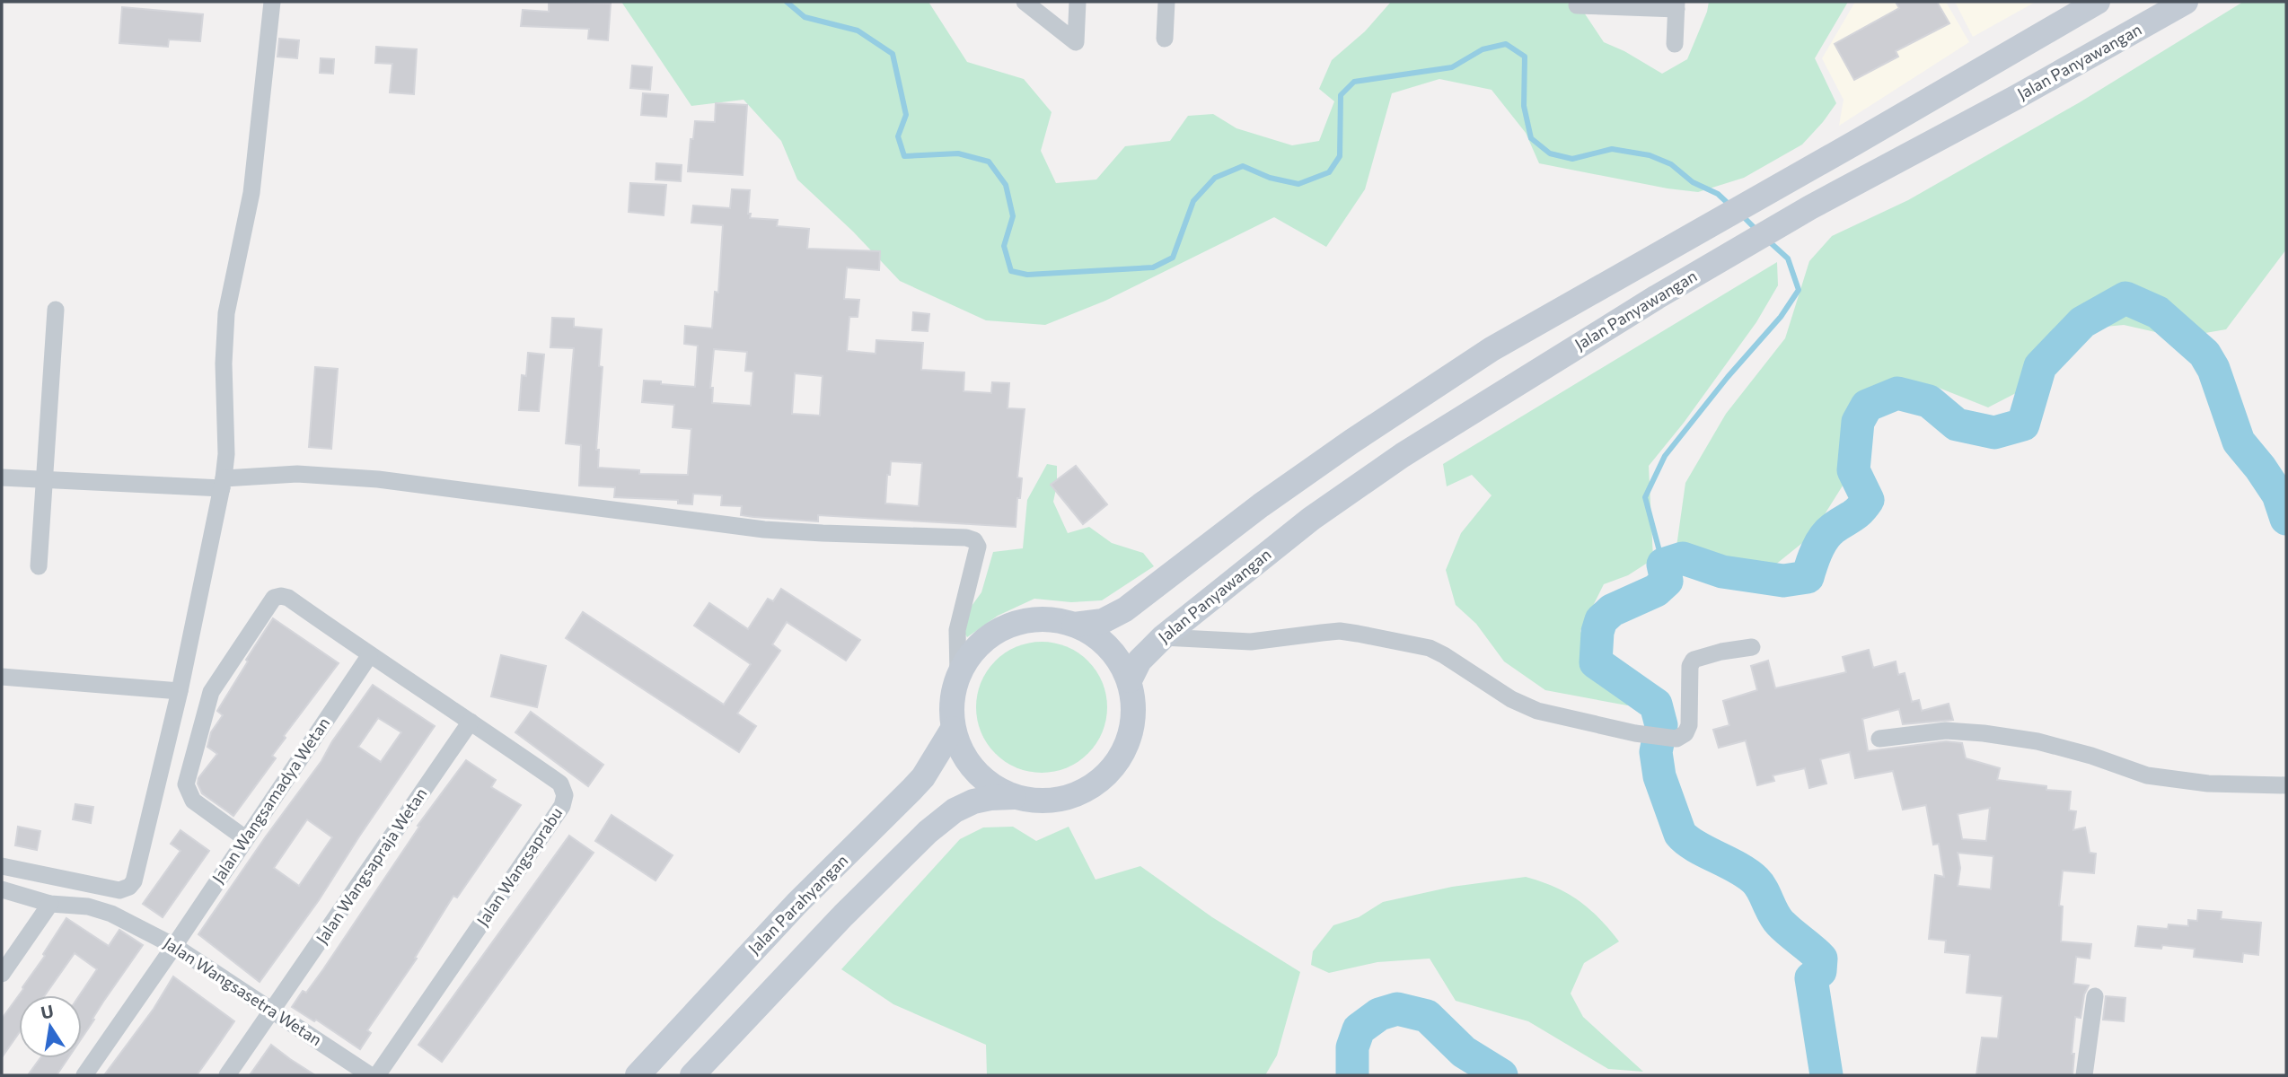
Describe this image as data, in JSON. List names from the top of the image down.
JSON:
{
  "streets": {
    "main road": ["Jalan Panyawangan", "Jalan Parahyangan"],
    "street": [
      "Jalan Wangsamadya Wetan",
      "Jalan Wangsapraja Wetan",
      "Jalan Wangsaprabu",
      "Jalan Wangsasetra Wetan"
    ]
  },
  "crossings": [
    ["Jalan Panyawangan", "Jalan Parahyangan"],
    ["Jalan Wangsamadya Wetan", "Jalan Wangsaprabu"],
    ["Jalan Wangsamadya Wetan", "Jalan Wangsasetra Wetan"],
    ["Jalan Wangsapraja Wetan", "Jalan Wangsaprabu"],
    ["Jalan Wangsapraja Wetan", "Jalan Wangsasetra Wetan"]
  ],
  "north": "top"
}
